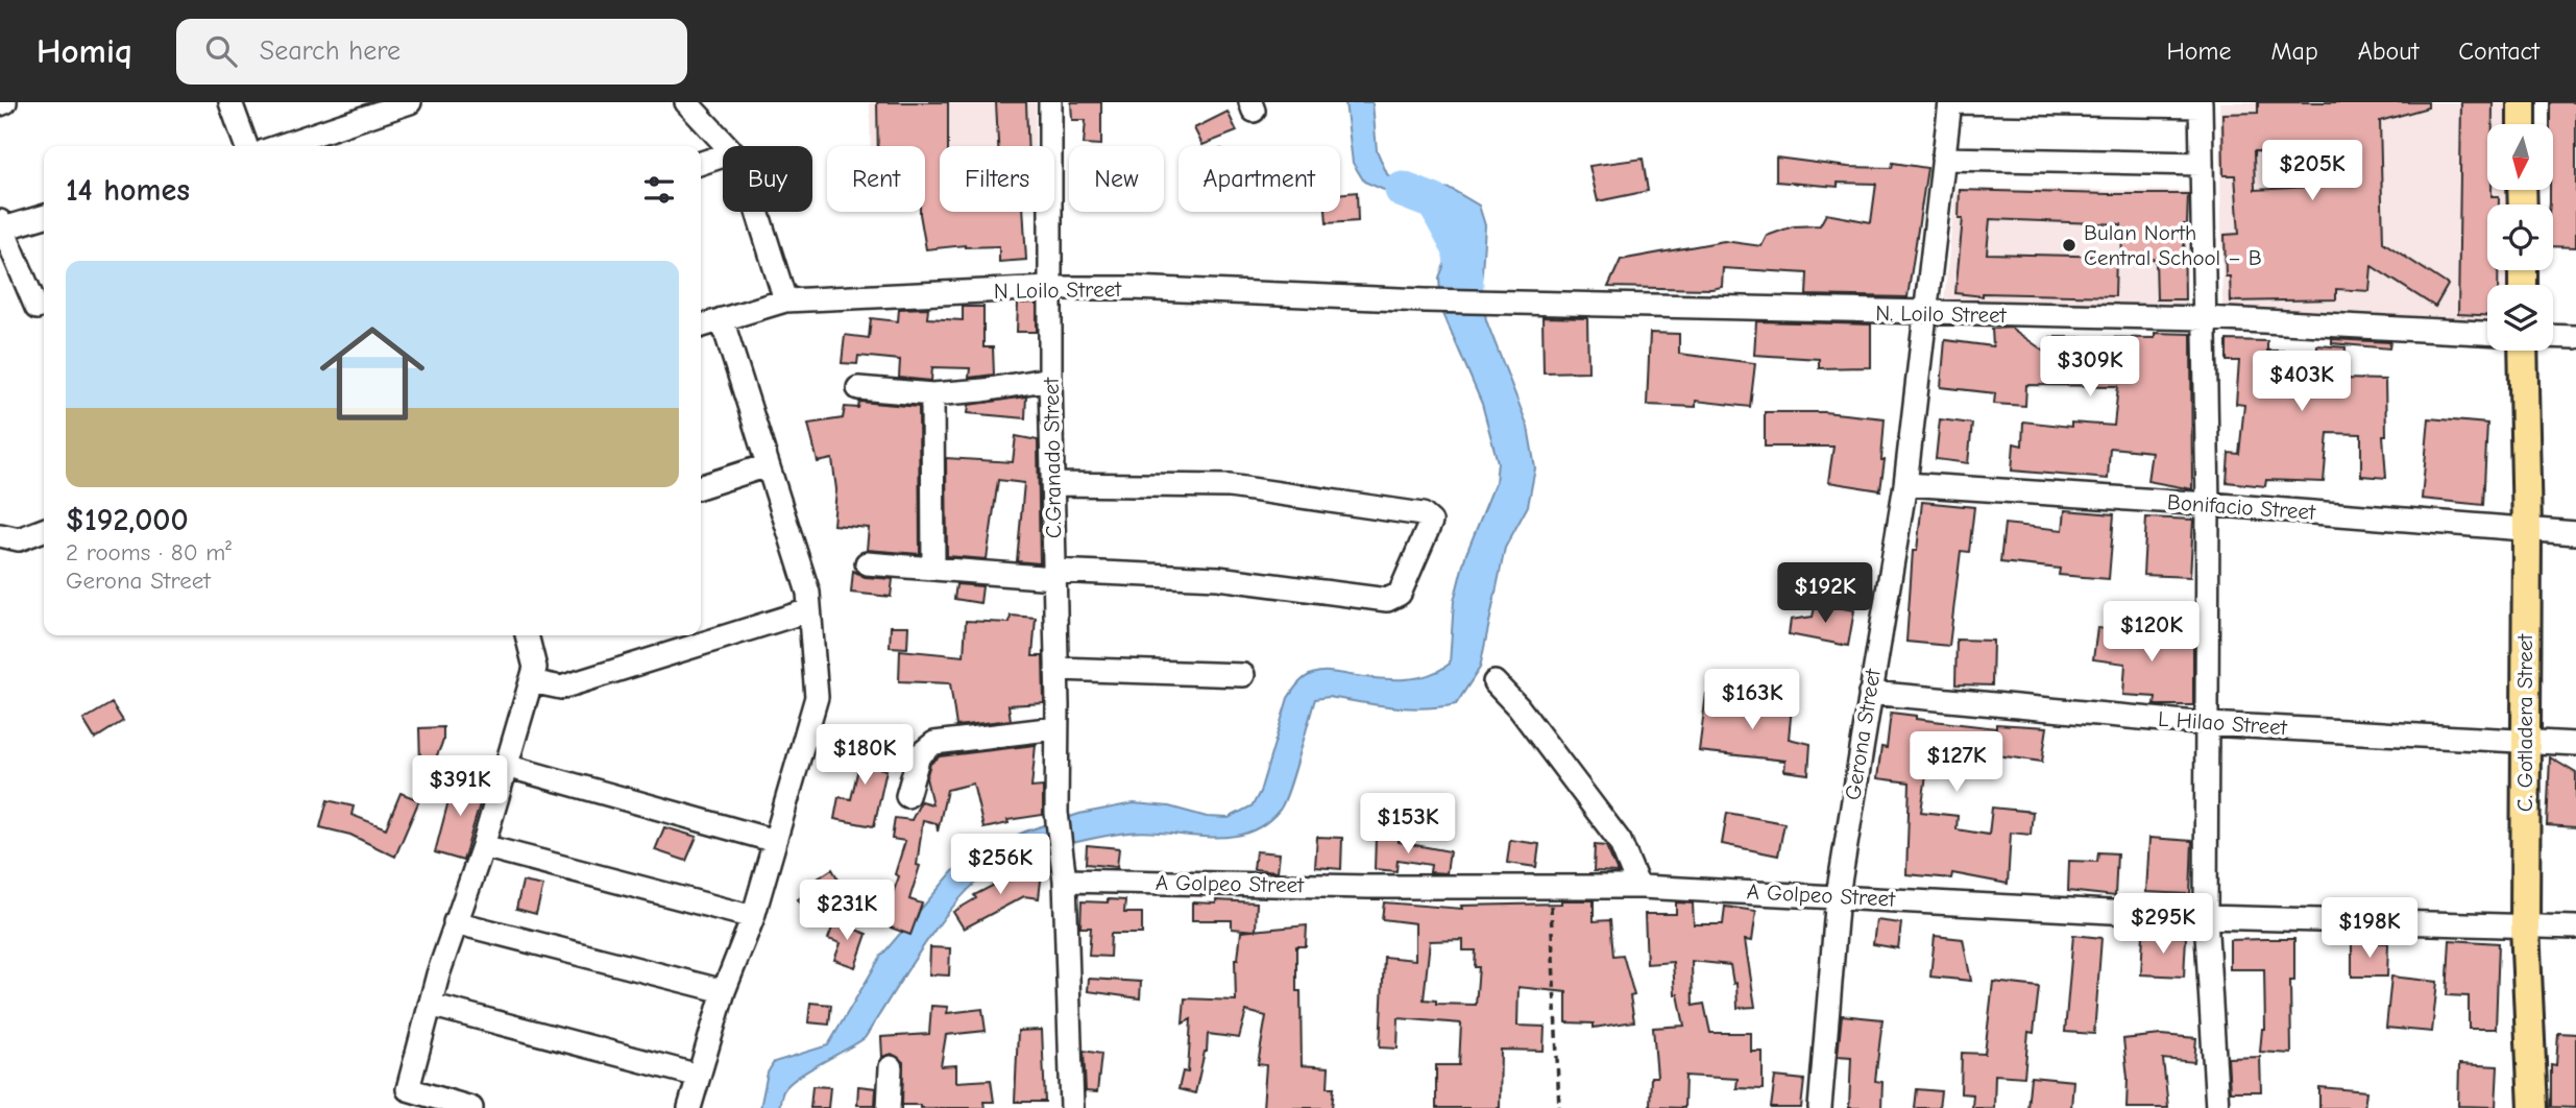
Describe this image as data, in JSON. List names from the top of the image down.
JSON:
{
  "streets": {
    "main road": ["C. Gotladera Street"],
    "street": [
      "N Loilo Street",
      "N. Loilo Street",
      "C.Granado Street",
      "Bonifacio Street",
      "L Hilao Street",
      "Gerona Street",
      "A Golpeo Street"
    ]
  },
  "crossings": [
    ["N Loilo Street", "N. Loilo Street"],
    ["N Loilo Street", "C.Granado Street"],
    ["N. Loilo Street", "Gerona Street"],
    ["C.Granado Street", "A Golpeo Street"],
    ["Bonifacio Street", "C. Gotladera Street"],
    ["Bonifacio Street", "Gerona Street"],
    ["L Hilao Street", "C. Gotladera Street"],
    ["L Hilao Street", "Gerona Street"],
    ["C. Gotladera Street", "A Golpeo Street"],
    ["Gerona Street", "A Golpeo Street"]
  ],
  "places": ["Bulan North Central School – B"],
  "north": "bottom",
  "page": {
    "header": "Homiq",
    "search": "Search here",
    "nav": [
      "Home",
      "Map",
      "About",
      "Contact"
    ],
    "price": [
      "$205K",
      "$309K",
      "$403K",
      "$192K",
      "$120K",
      "$163K",
      "$180K",
      "$127K",
      "$391K",
      "$153K",
      "$256K",
      "$231K",
      "$295K",
      "$198K"
    ],
    "chip": [
      "Buy",
      "Rent",
      "Filters",
      "New",
      "Apartment"
    ],
    "heading": "14 homes",
    "list": [
      {
        "name": "$192,000",
        "note": "2 rooms · 80 m² · Gerona Street"
      }
    ]
  }
}
